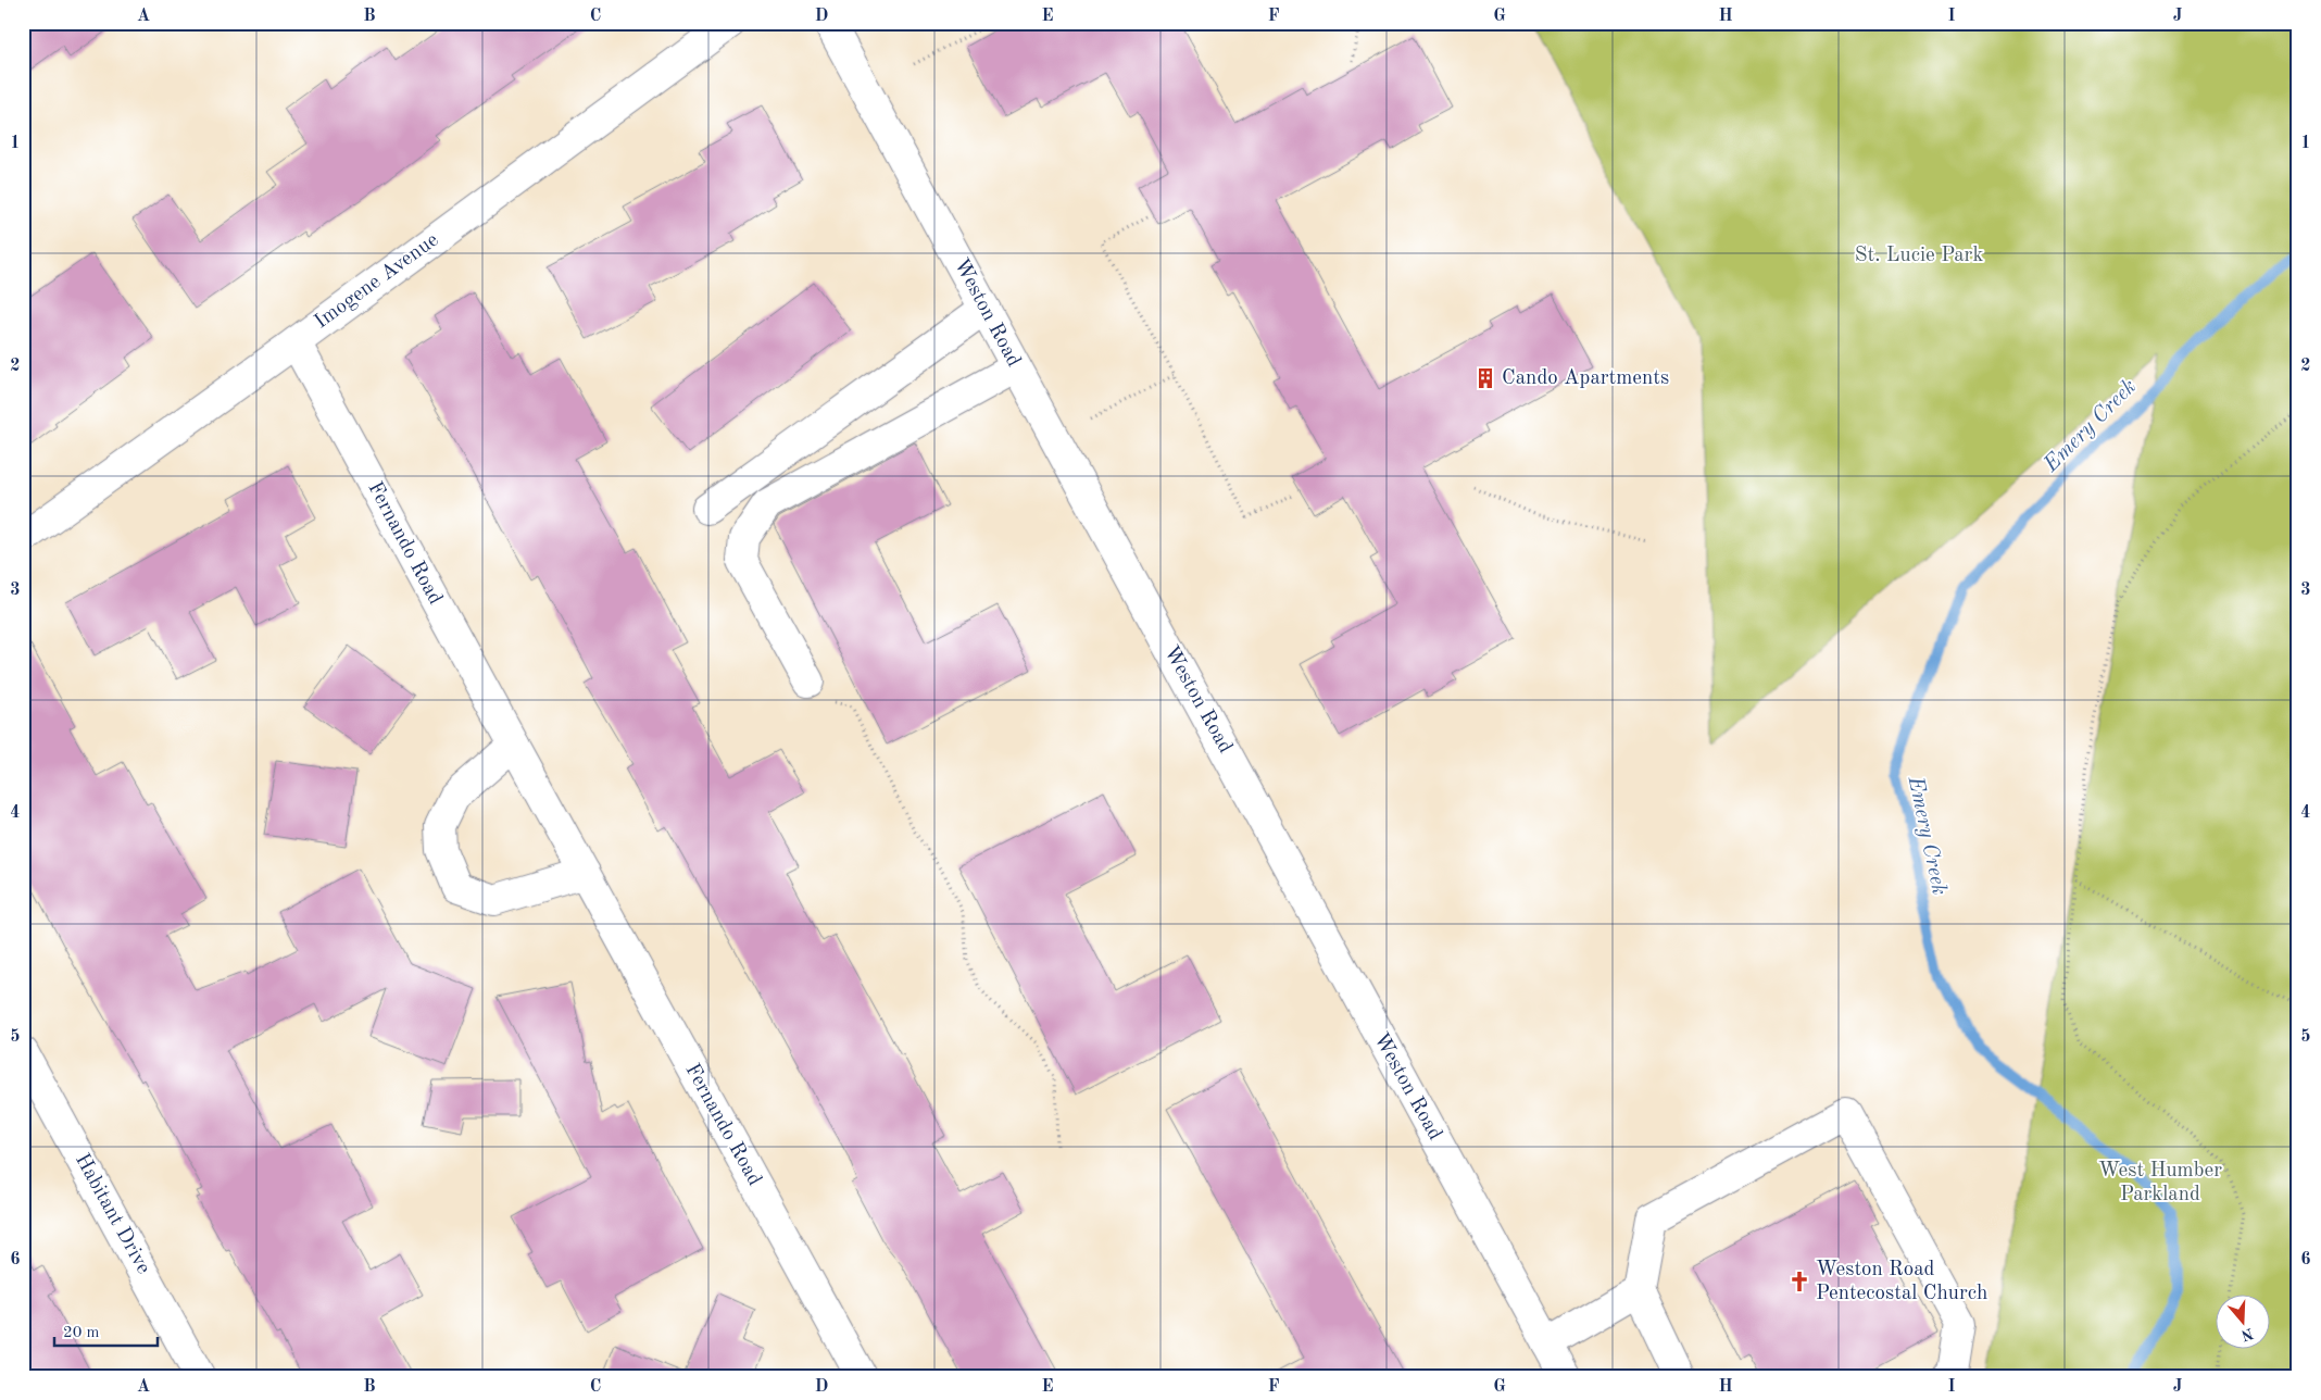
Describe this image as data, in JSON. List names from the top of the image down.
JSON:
{
  "streets": {
    "street": [
      "Imogene Avenue",
      "Weston Road",
      "Fernando Road",
      "Habitant Drive"
    ]
  },
  "crossings": [
    ["Imogene Avenue", "Fernando Road"]
  ],
  "water": ["Emery Creek"],
  "parks": ["St. Lucie Park", "West Humber Parkland"],
  "places": {
    "building": ["Cando Apartments"],
    "church": ["Weston Road Pentecostal Church"]
  },
  "scale_bar": "20 m",
  "north": "bottom",
  "grid": {
    "columns": [
      "A",
      "B",
      "C",
      "D",
      "E",
      "F",
      "G",
      "H",
      "I",
      "J"
    ],
    "rows": [
      "1",
      "2",
      "3",
      "4",
      "5",
      "6"
    ]
  }
}
